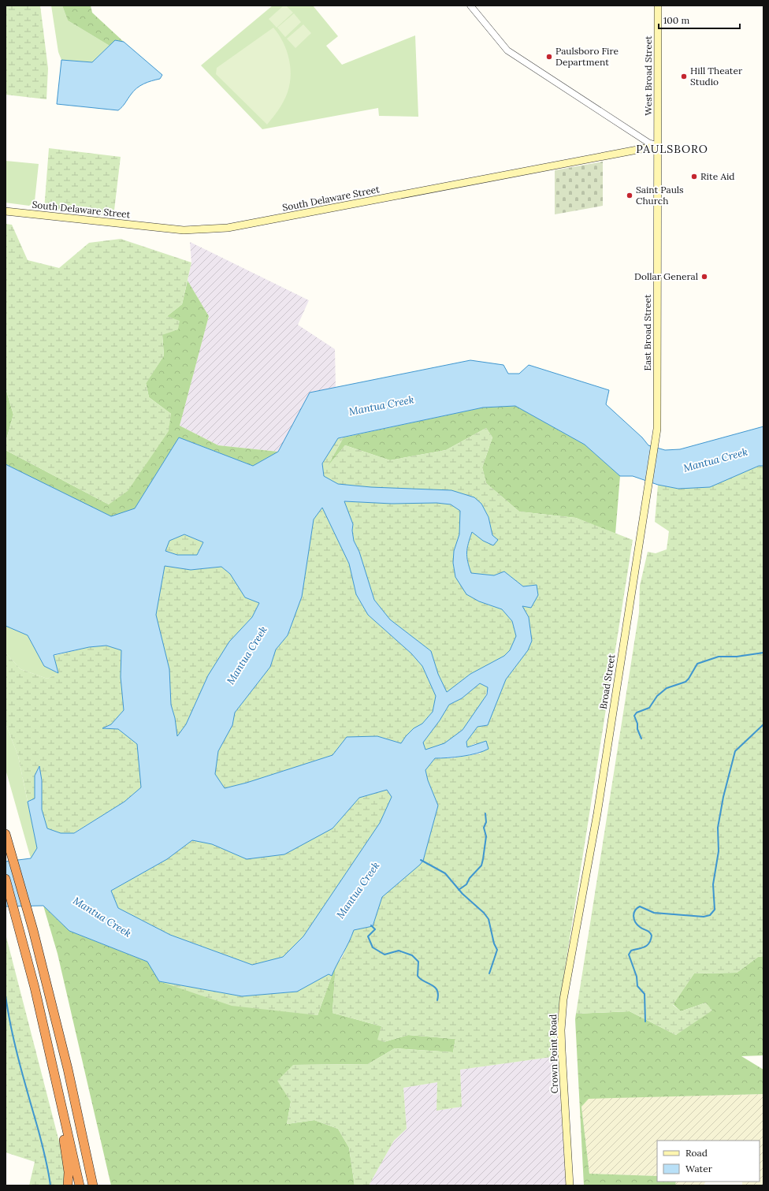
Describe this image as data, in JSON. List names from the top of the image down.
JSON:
{
  "streets": {
    "main road": [
      "West Broad Street",
      "South Delaware Street",
      "East Broad Street",
      "Broad Street",
      "Crown Point Road"
    ]
  },
  "crossings": [
    ["West Broad Street", "South Delaware Street"],
    ["West Broad Street", "East Broad Street"],
    ["South Delaware Street", "East Broad Street"],
    ["East Broad Street", "Broad Street"],
    ["Broad Street", "Crown Point Road"]
  ],
  "districts": ["PAULSBORO"],
  "water": ["Mantua Creek"],
  "places": [
    "Paulsboro Fire Department",
    "Hill Theater Studio",
    "Rite Aid",
    "Saint Pauls Church",
    "Dollar General"
  ],
  "legend": ["Road", "Water"],
  "scale_bar": "100 m"
}
